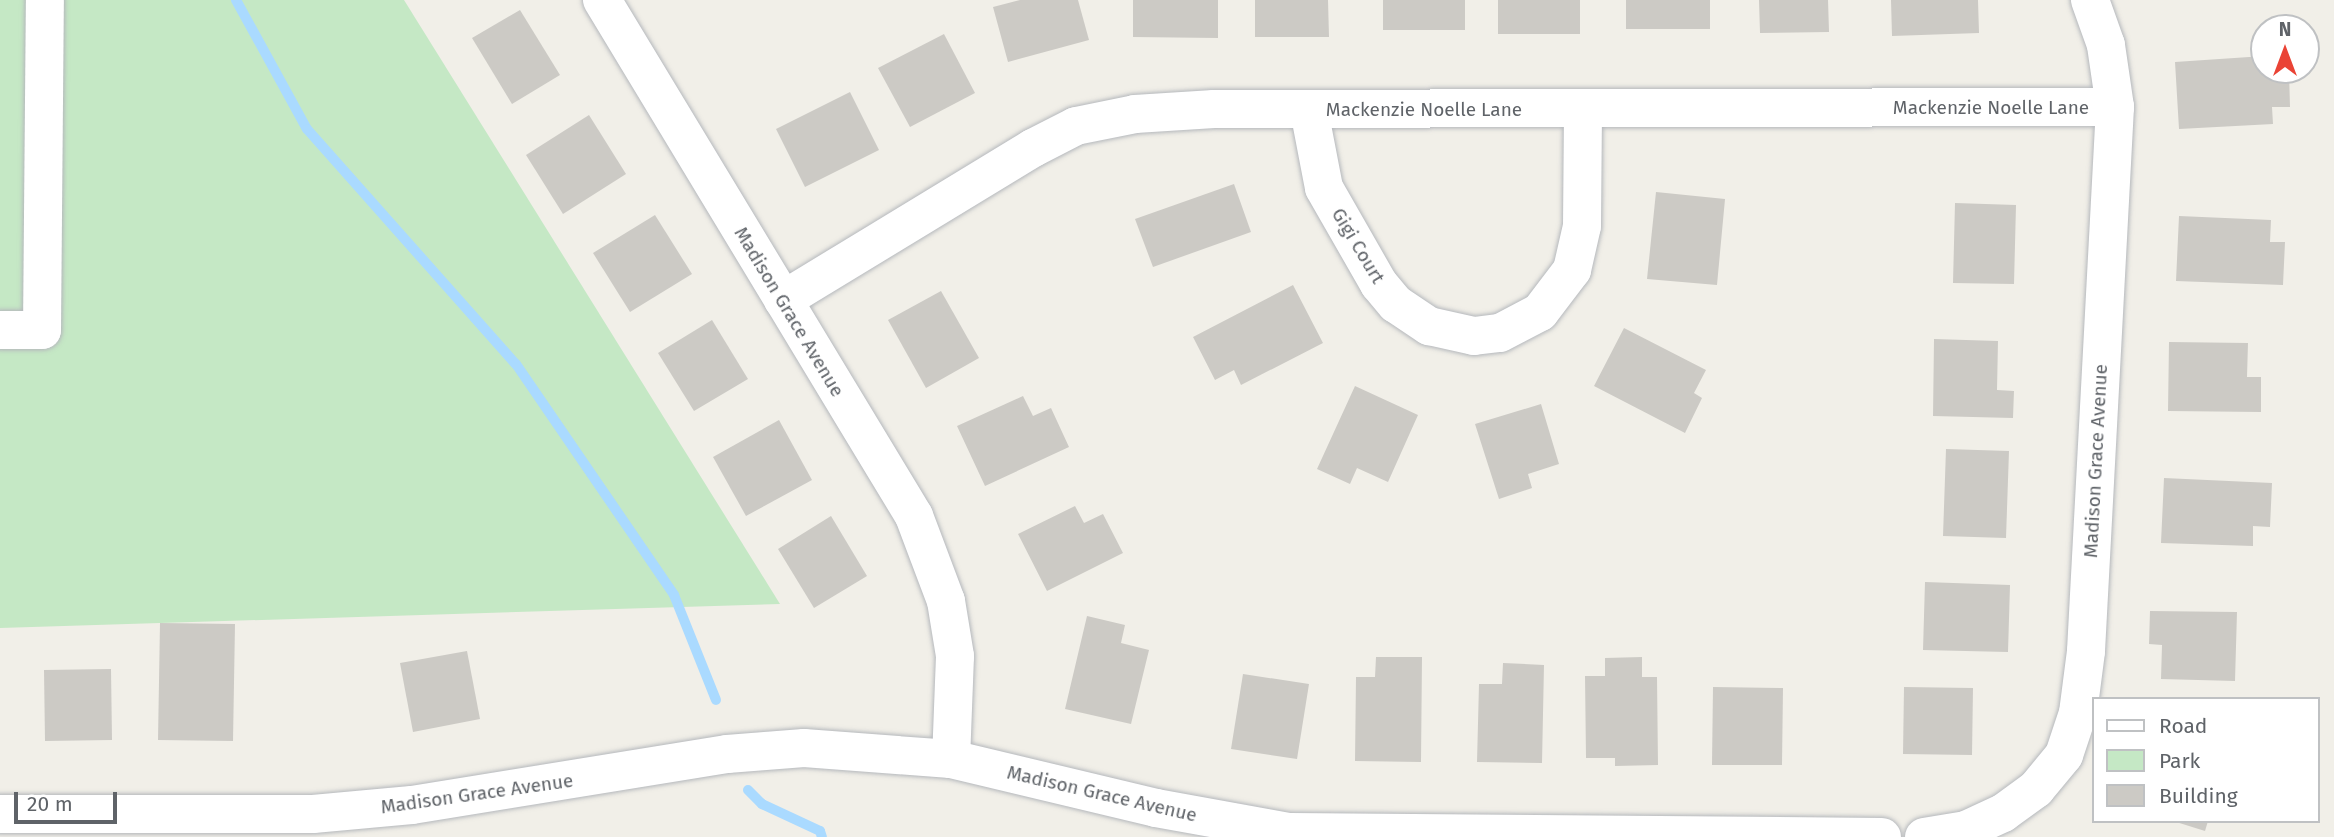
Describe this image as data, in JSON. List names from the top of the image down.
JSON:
{
  "streets": {
    "street": ["Mackenzie Noelle Lane", "Gigi Court", "Madison Grace Avenue"]
  },
  "crossings": [
    ["Mackenzie Noelle Lane", "Gigi Court"],
    ["Mackenzie Noelle Lane", "Madison Grace Avenue"]
  ],
  "legend": ["Road", "Park", "Building"],
  "scale_bar": "20 m",
  "north": "top"
}
